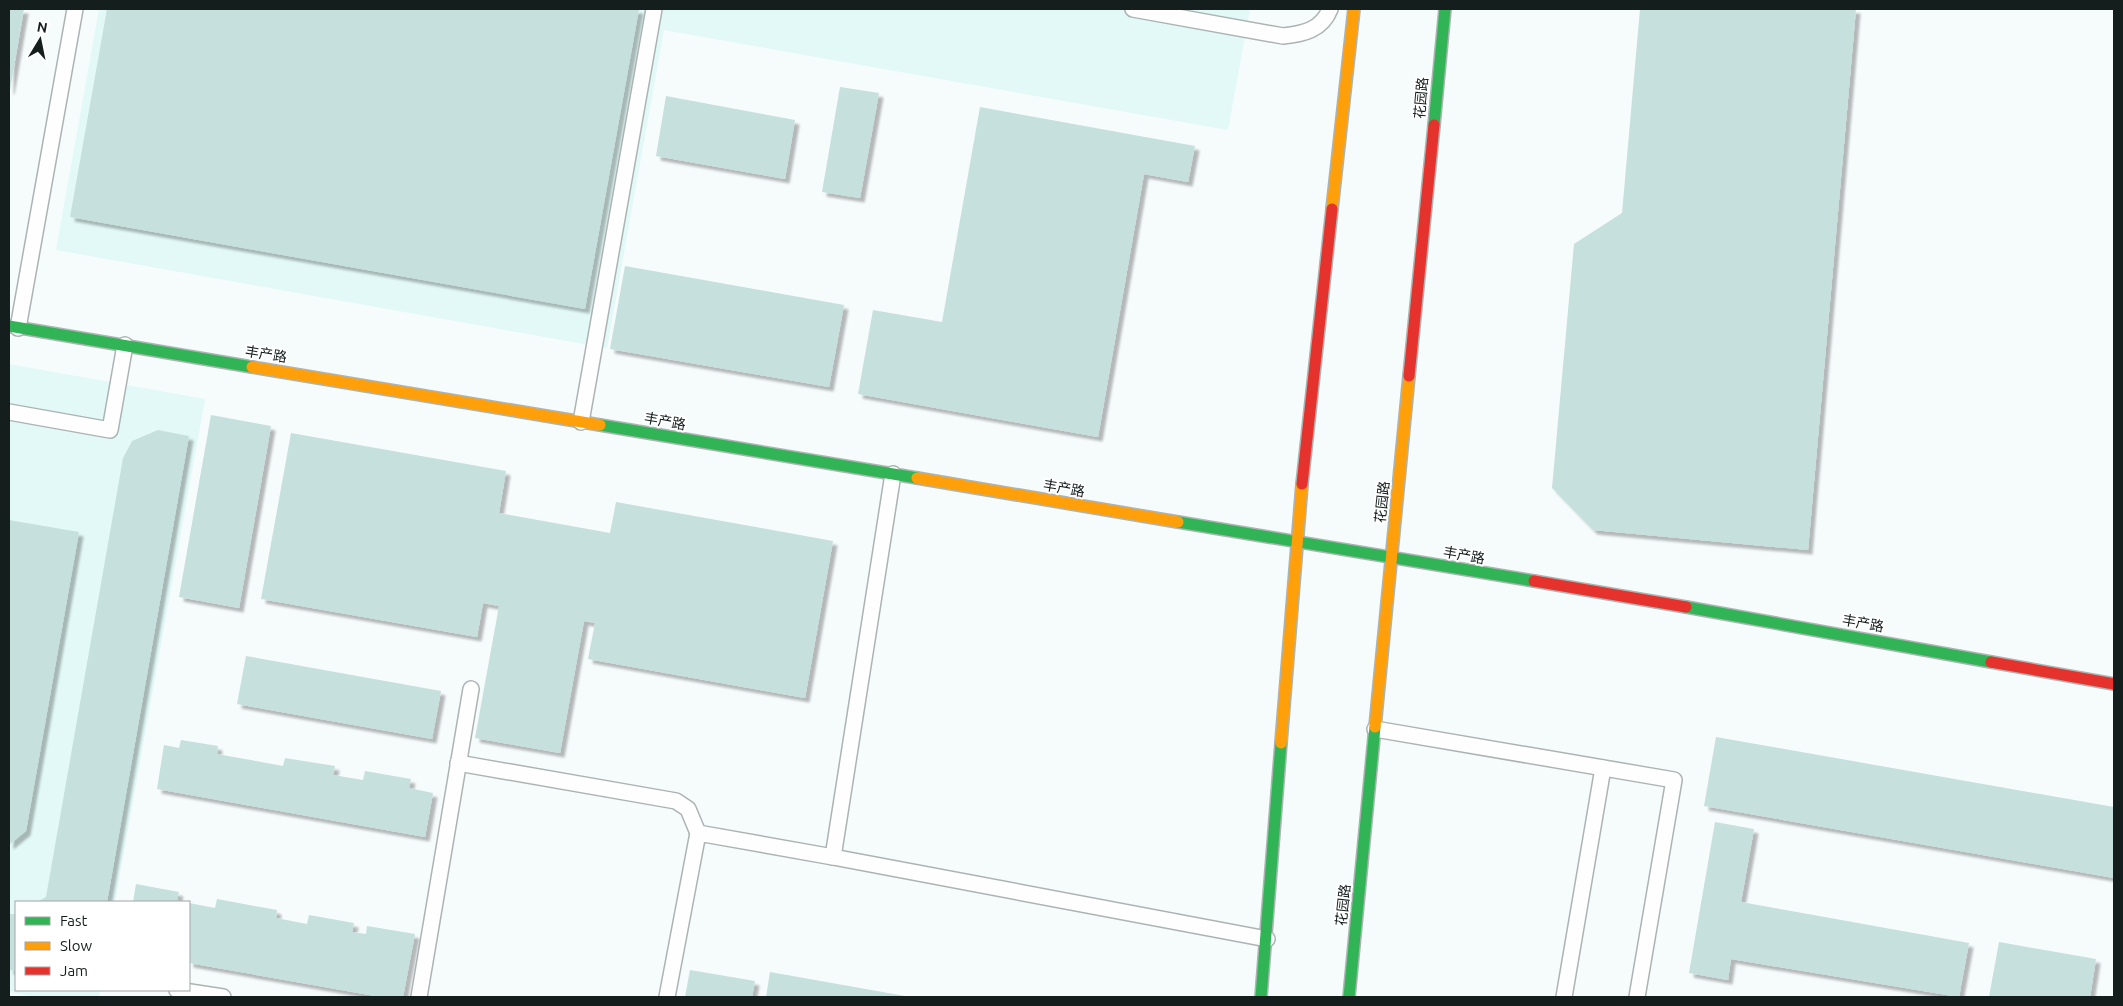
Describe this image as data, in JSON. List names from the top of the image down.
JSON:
{
  "streets": {
    "street": ["花园路", "丰产路"]
  },
  "crossings": [
    ["花园路", "丰产路"]
  ],
  "legend": ["Fast", "Slow", "Jam"],
  "north": "top"
}
